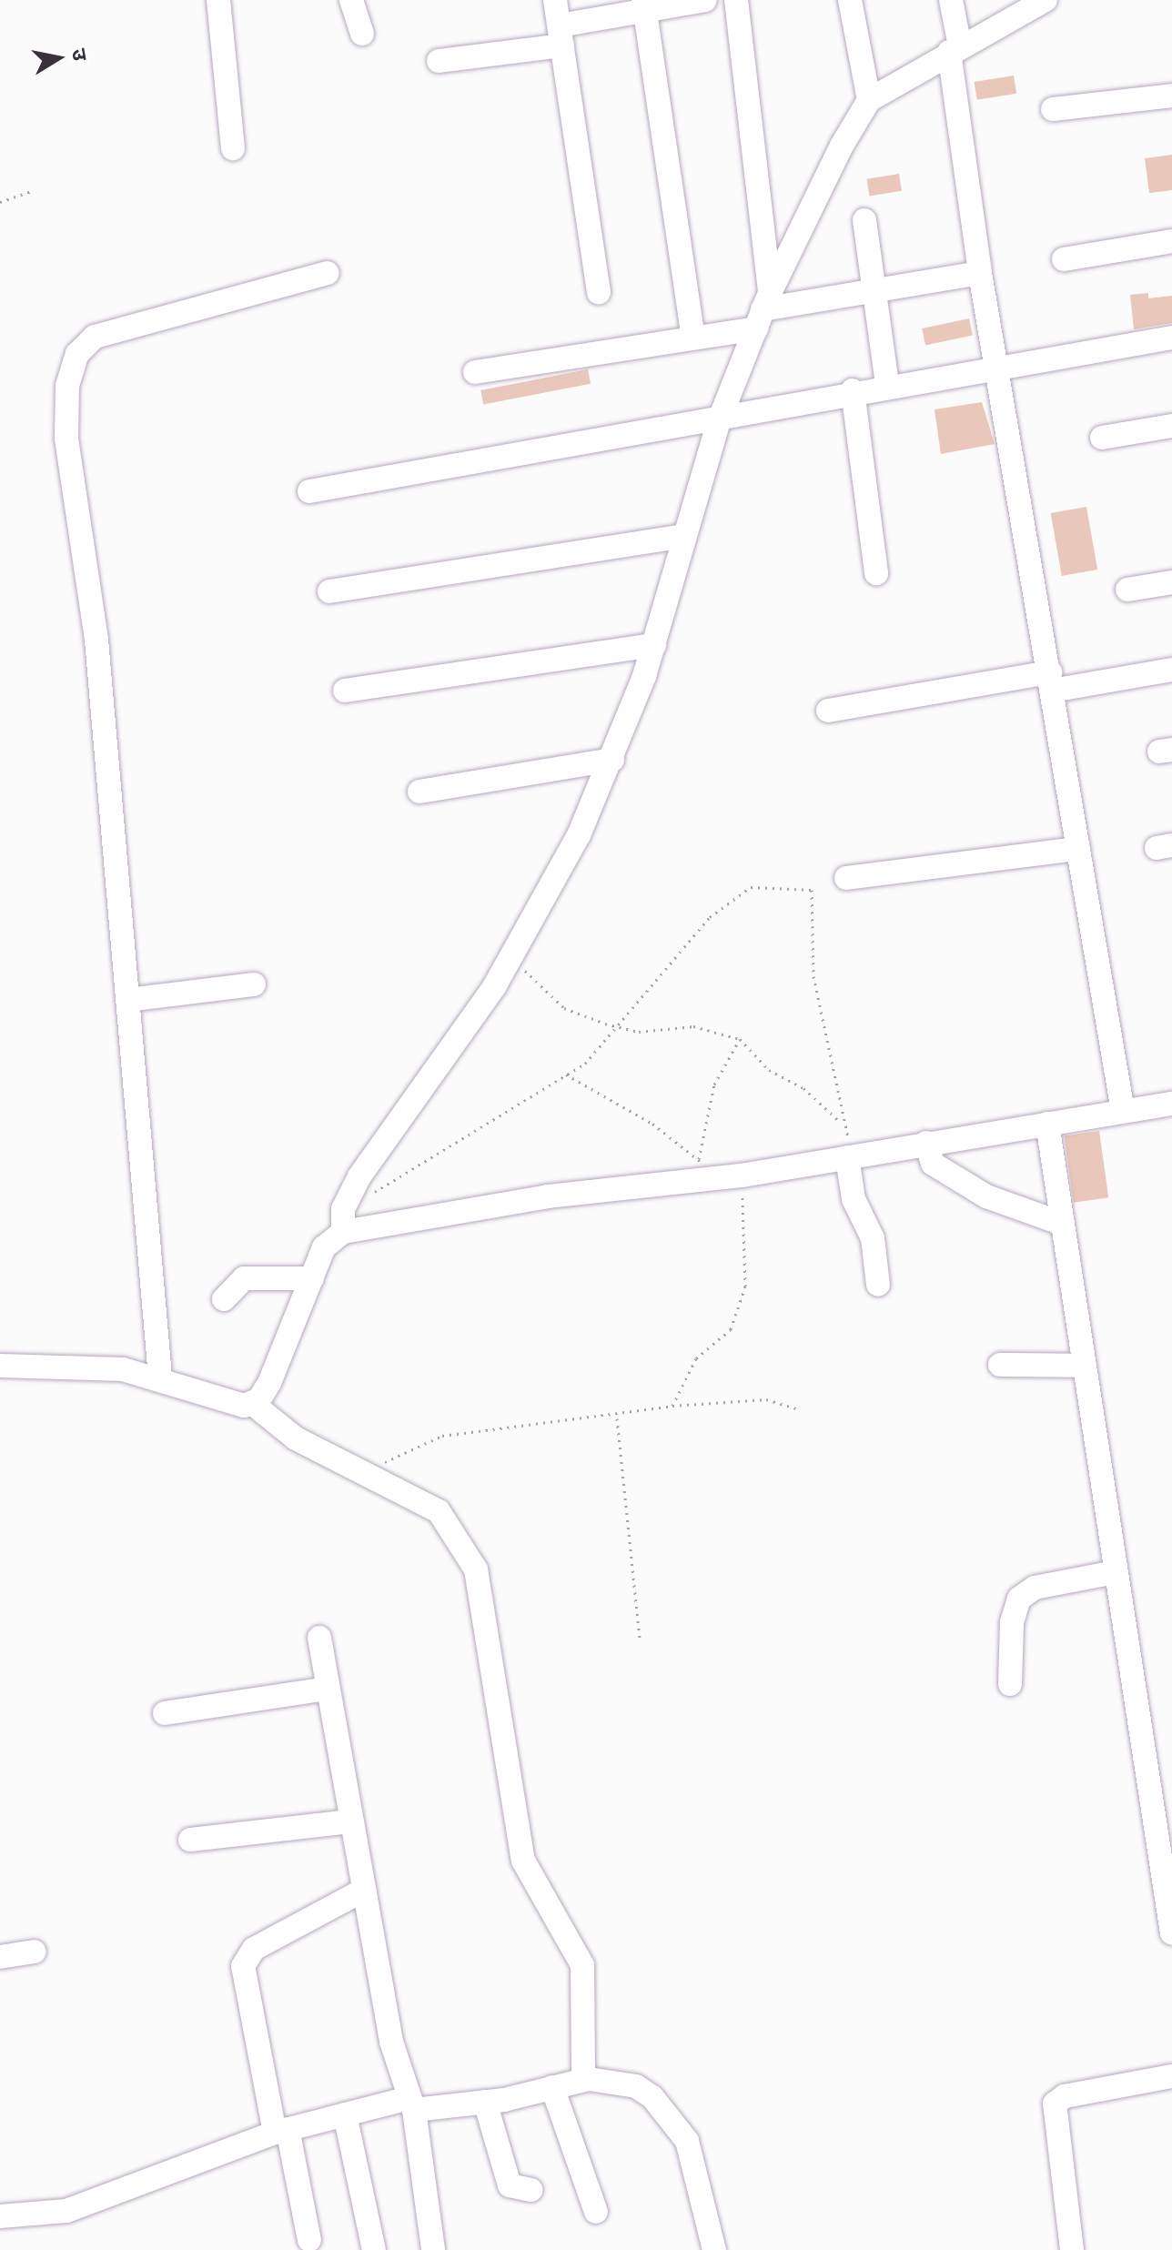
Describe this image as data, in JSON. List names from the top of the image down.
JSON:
{
  "north": "right"
}
